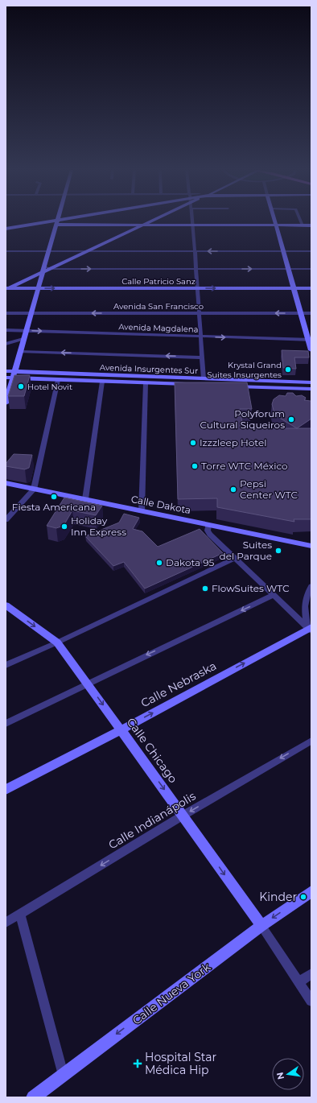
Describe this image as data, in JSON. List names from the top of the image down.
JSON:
{
  "streets": {
    "street": [
      "Calle Patricio Sanz",
      "Avenida San Francisco",
      "Avenida Magdalena",
      "Avenida Insurgentes Sur",
      "Calle Dakota",
      "Calle Nebraska",
      "Calle Chicago",
      "Calle Indianápolis",
      "Calle Nueva York"
    ]
  },
  "crossings": [
    ["Calle Nebraska", "Calle Chicago"],
    ["Calle Chicago", "Calle Indianápolis"],
    ["Calle Chicago", "Calle Nueva York"]
  ],
  "one_way": ["Calle Chicago", "Calle Indianápolis", "Calle Nueva York"],
  "places": {
    "other": [
      "Krystal Grand Suites Insurgentes",
      "Hotel Novit",
      "Polyforum Cultural Siqueiros",
      "Izzzleep Hotel",
      "Torre WTC México",
      "Pepsi Center WTC",
      "Fiesta Americana",
      "Holiday Inn Express",
      "Suites del Parque",
      "Dakota 95",
      "FlowSuites WTC",
      "Kinder"
    ],
    "health": ["Hospital Star Médica Hip"]
  },
  "north": "left"
}
